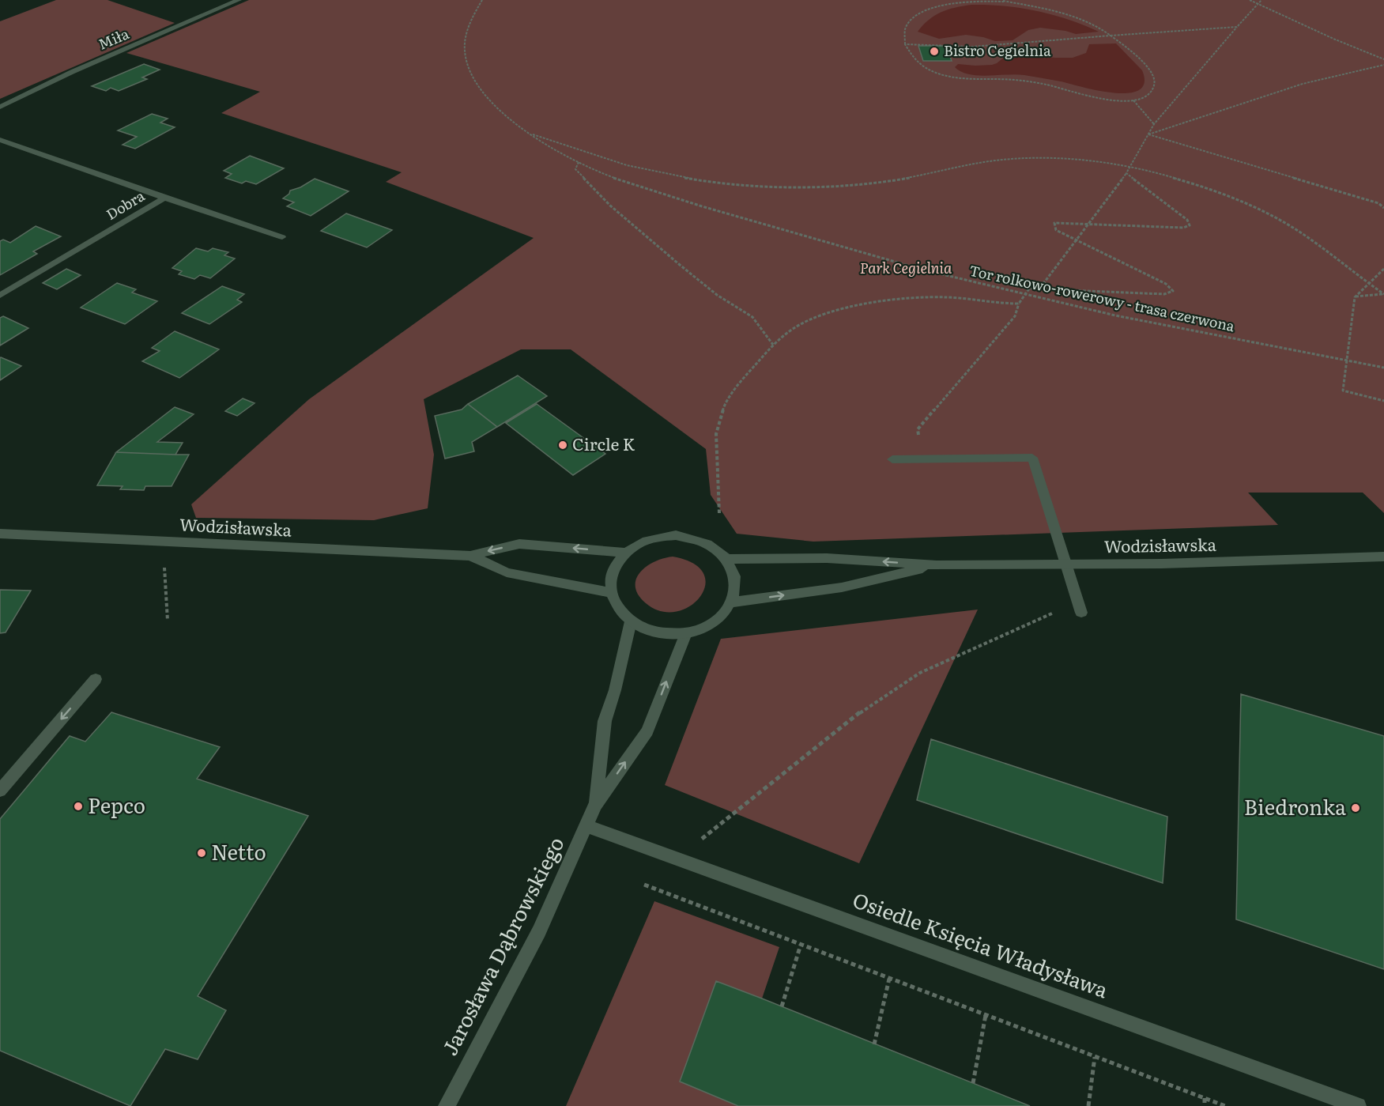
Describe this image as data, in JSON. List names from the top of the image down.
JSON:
{
  "streets": {
    "street": [
      "Miła",
      "Dobra",
      "Wodzisławska",
      "Osiedle Księcia Władysława",
      "Jarosława Dąbrowskiego"
    ],
    "path": ["Tor rolkowo-rowerowy - trasa czerwona"]
  },
  "crossings": [
    ["Wodzisławska", "Jarosława Dąbrowskiego"],
    ["Osiedle Księcia Władysława", "Jarosława Dąbrowskiego"]
  ],
  "parks": ["Park Cegielnia"],
  "places": [
    "Bistro Cegielnia",
    "Circle K",
    "Pepco",
    "Biedronka",
    "Netto"
  ]
}
